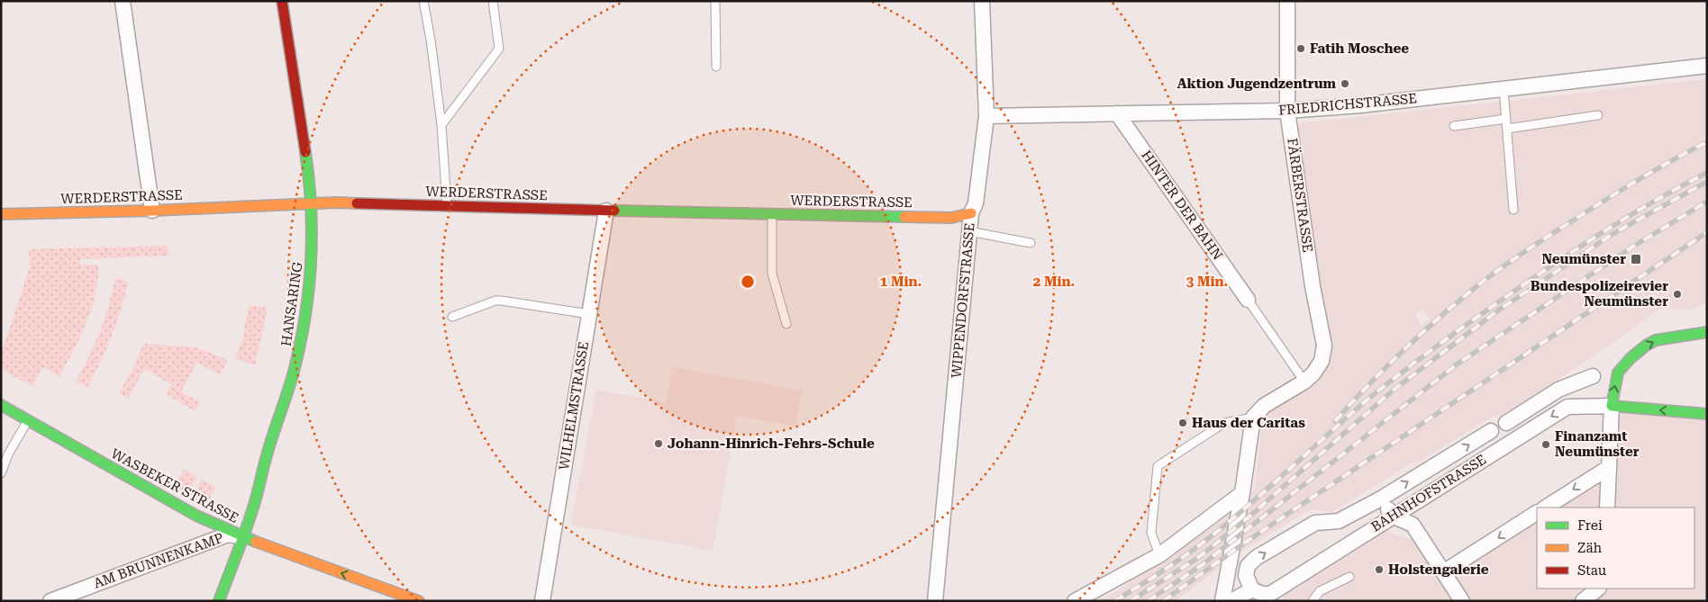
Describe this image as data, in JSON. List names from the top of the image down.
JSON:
{
  "streets": {
    "street": [
      "FRIEDRICHSTRASSE",
      "WERDERSTRASSE",
      "FÄRBERSTRASSE",
      "HINTER DER BAHN",
      "WIPPENDORFSTRASSE",
      "HANSARING",
      "WILHELMSTRASSE",
      "WASBEKER STRASSE",
      "BAHNHOFSTRASSE",
      "AM BRUNNENKAMP"
    ]
  },
  "crossings": [
    ["FRIEDRICHSTRASSE", "FÄRBERSTRASSE"],
    ["FRIEDRICHSTRASSE", "HINTER DER BAHN"],
    ["FRIEDRICHSTRASSE", "WIPPENDORFSTRASSE"],
    ["WERDERSTRASSE", "WIPPENDORFSTRASSE"],
    ["WERDERSTRASSE", "HANSARING"],
    ["WERDERSTRASSE", "WILHELMSTRASSE"],
    ["FÄRBERSTRASSE", "HINTER DER BAHN"],
    ["HANSARING", "WASBEKER STRASSE"],
    ["HANSARING", "AM BRUNNENKAMP"],
    ["WASBEKER STRASSE", "AM BRUNNENKAMP"]
  ],
  "one_way": ["WASBEKER STRASSE"],
  "places": {
    "other": [
      "Fatih Moschee",
      "Aktion Jugendzentrum",
      "Bundespolizeirevier Neumünster",
      "Haus der Caritas",
      "Johann-Hinrich-Fehrs-Schule",
      "Finanzamt Neumünster",
      "Holstengalerie"
    ],
    "transit": ["Neumünster"]
  },
  "legend": ["Frei", "Zäh", "Stau"],
  "rings": ["1 Min.", "2 Min.", "3 Min."]
}
